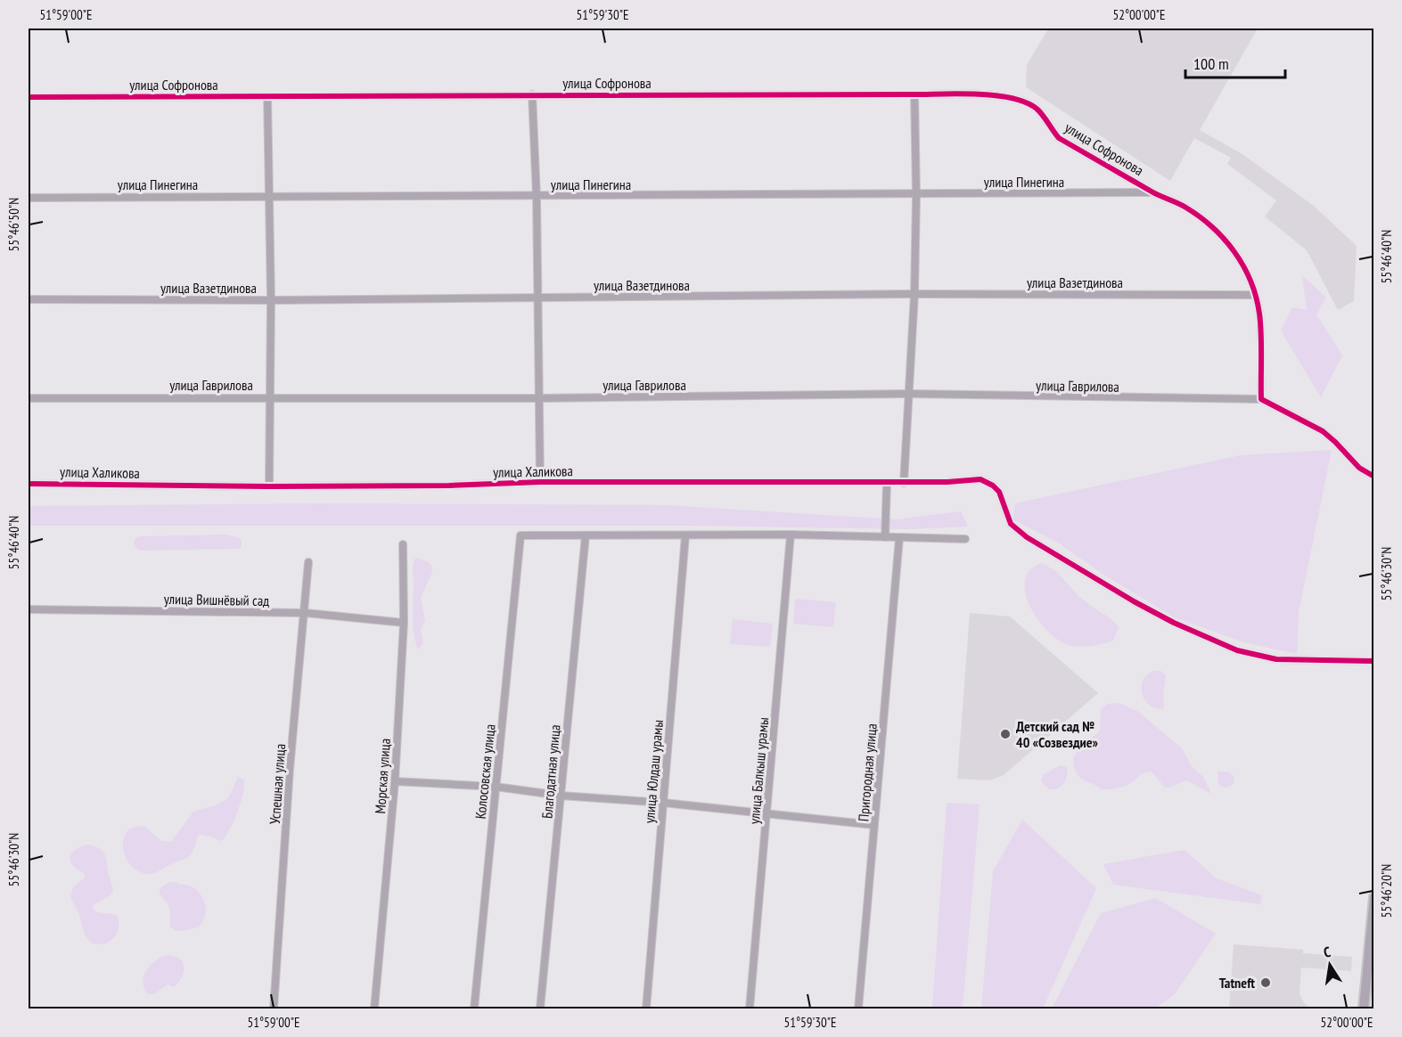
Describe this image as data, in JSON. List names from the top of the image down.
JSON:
{
  "streets": {
    "street": [
      "улица Софронова",
      "улица Пинегина",
      "улица Вазетдинова",
      "улица Гаврилова",
      "улица Халикова",
      "улица Вишнёвый сад",
      "улица Балкыш урамы",
      "Колосовская улица",
      "Благодатная улица",
      "улица Юлдаш урамы",
      "Пригородная улица",
      "Морская улица",
      "Успешная улица"
    ]
  },
  "crossings": [
    ["улица Софронова", "улица Пинегина"],
    ["улица Софронова", "улица Вазетдинова"],
    ["улица Софронова", "улица Гаврилова"],
    ["улица Вишнёвый сад", "Морская улица"],
    ["улица Вишнёвый сад", "Успешная улица"],
    ["Колосовская улица", "Благодатная улица"]
  ],
  "places": ["Детский сад № 40 «Созвездие»", "Tatneft"],
  "scale_bar": "100 m",
  "north": "top",
  "coordinates": [
    "51°59'00\"E",
    "51°59'30\"E",
    "52°00'00\"E",
    "55°46'50\"N",
    "55°46'40\"N",
    "55°46'30\"N",
    "55°46'20\"N"
  ]
}
